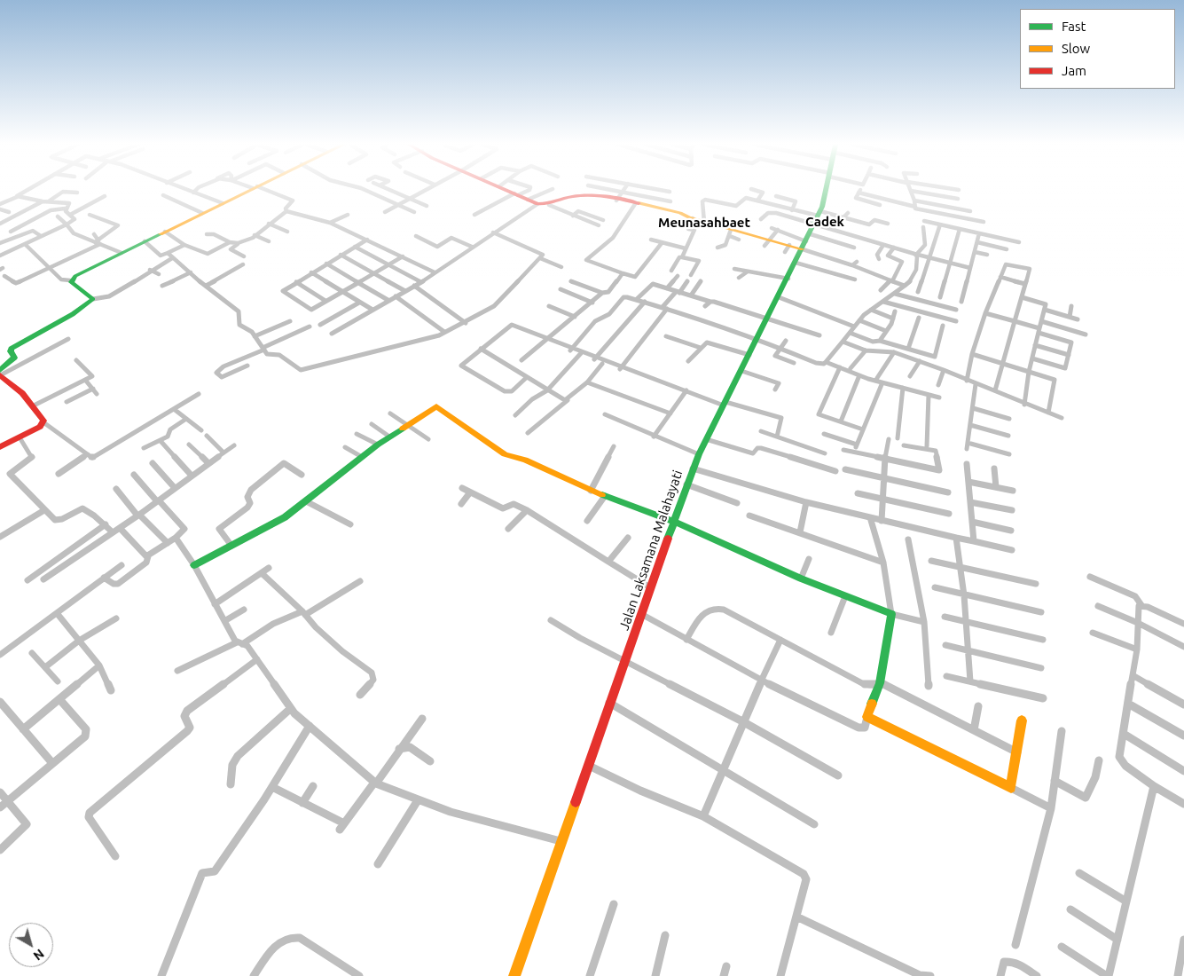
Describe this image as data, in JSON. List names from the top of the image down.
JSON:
{
  "streets": {
    "main road": ["Jalan Laksamana Malahayati"]
  },
  "districts": ["Cadek", "Meunasahbaet"],
  "legend": ["Fast", "Slow", "Jam"],
  "north": "bottom right"
}
